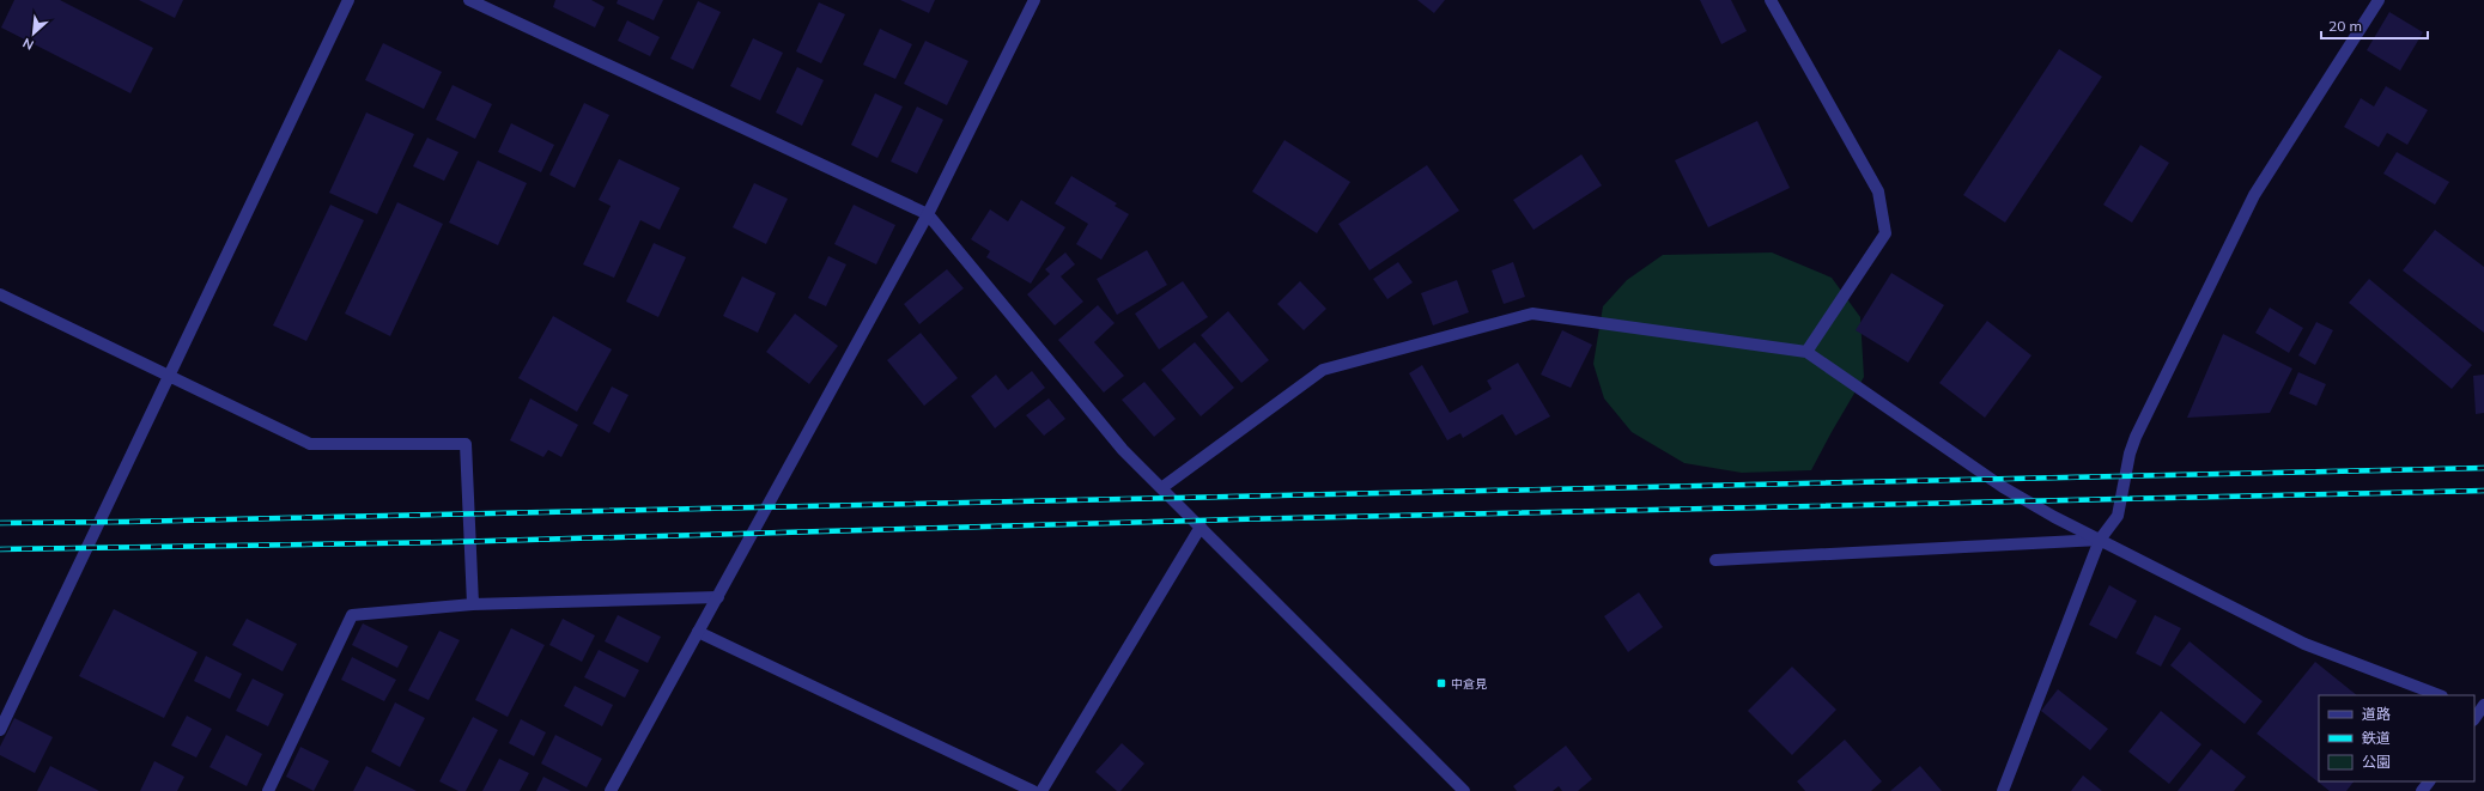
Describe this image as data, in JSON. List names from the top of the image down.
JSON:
{
  "places": {
    "transit": ["中倉見"]
  },
  "legend": ["道路", "鉄道", "公園"],
  "scale_bar": "20 m",
  "north": "bottom left"
}
